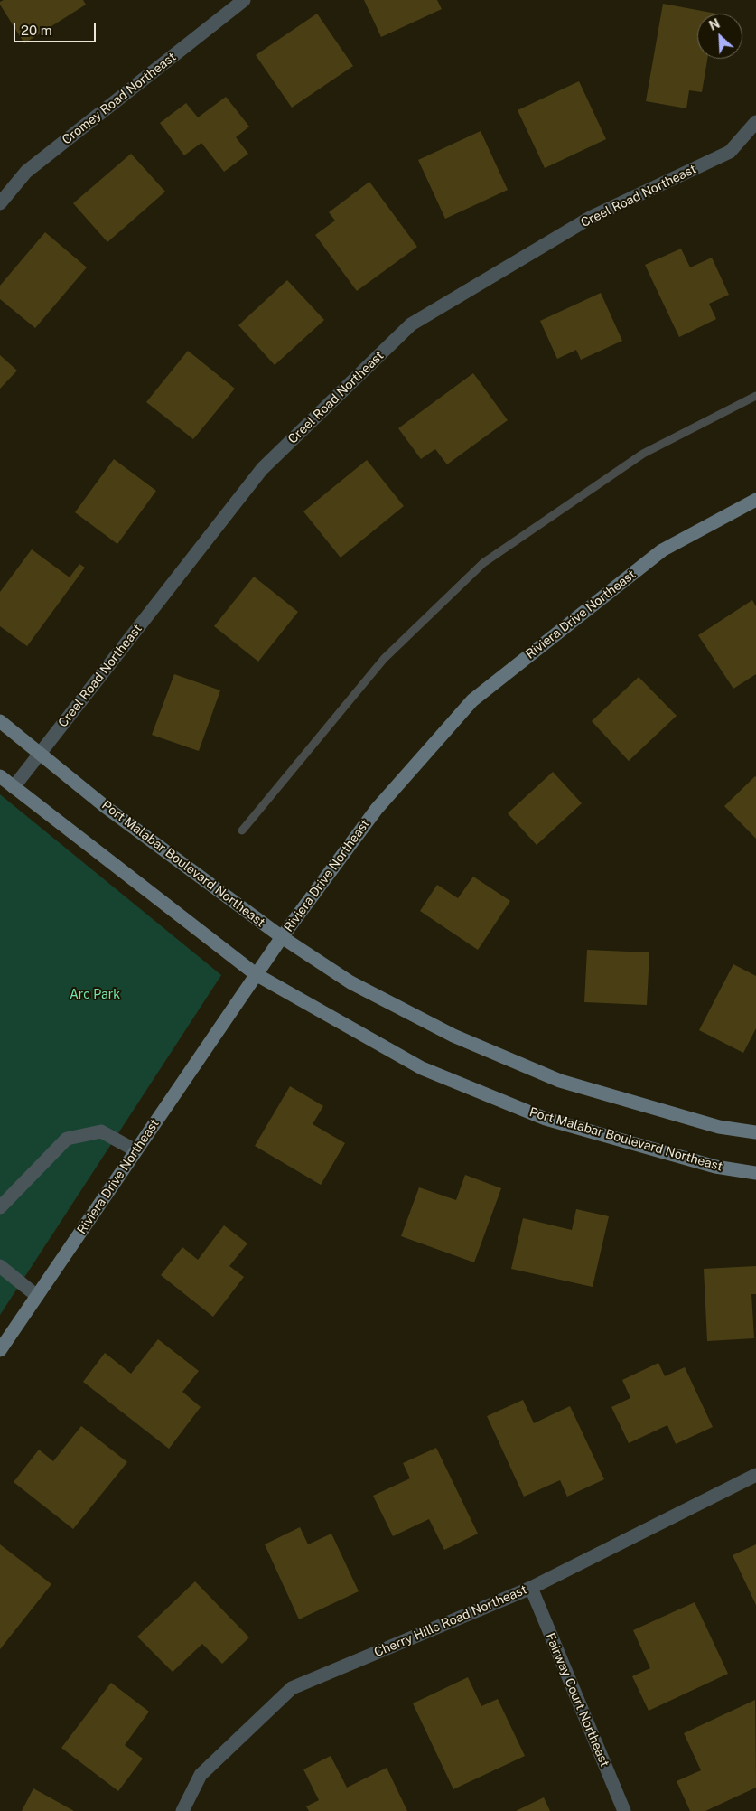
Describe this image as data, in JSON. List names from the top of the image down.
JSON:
{
  "streets": {
    "street": [
      "Cromey Road Northeast",
      "Creel Road Northeast",
      "Riviera Drive Northeast",
      "Port Malabar Boulevard Northeast",
      "Cherry Hills Road Northeast",
      "Fairway Court Northeast"
    ]
  },
  "crossings": [
    ["Creel Road Northeast", "Port Malabar Boulevard Northeast"],
    ["Riviera Drive Northeast", "Port Malabar Boulevard Northeast"],
    ["Cherry Hills Road Northeast", "Fairway Court Northeast"]
  ],
  "parks": ["Arc Park"],
  "scale_bar": "20 m",
  "north": "top left"
}
